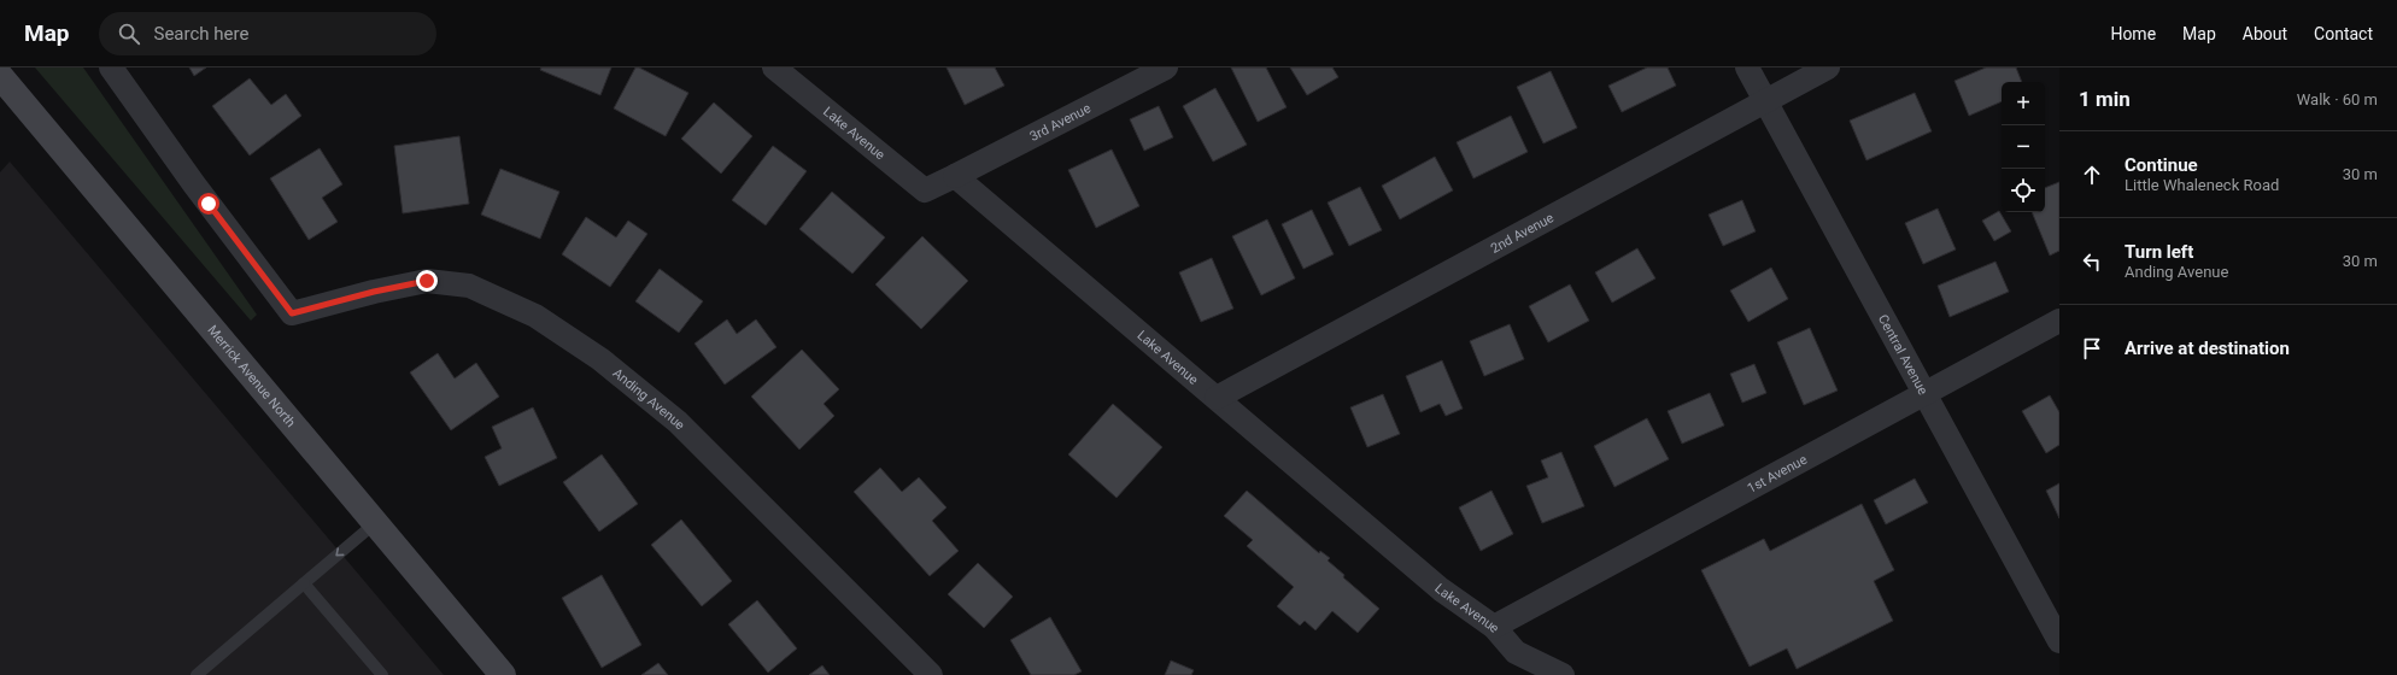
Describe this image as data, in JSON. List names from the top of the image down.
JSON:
{
  "streets": {
    "main road": ["Merrick Avenue North"],
    "street": [
      "3rd Avenue",
      "Lake Avenue",
      "2nd Avenue",
      "Central Avenue",
      "Anding Avenue",
      "1st Avenue"
    ]
  },
  "crossings": [
    ["3rd Avenue", "Lake Avenue"],
    ["Lake Avenue", "2nd Avenue"],
    ["Lake Avenue", "1st Avenue"],
    ["2nd Avenue", "Central Avenue"],
    ["Central Avenue", "1st Avenue"]
  ],
  "page": {
    "header": "Map",
    "search": "Search here",
    "nav": [
      "Home",
      "Map",
      "About",
      "Contact"
    ],
    "heading": ["1 min", "Walk · 60 m"],
    "map_buttons": ["+", "−"],
    "list": [
      ["Continue", "Little Whaleneck Road", "30 m"],
      ["Turn left", "Anding Avenue", "30 m"],
      "Arrive at destination"
    ]
  }
}
